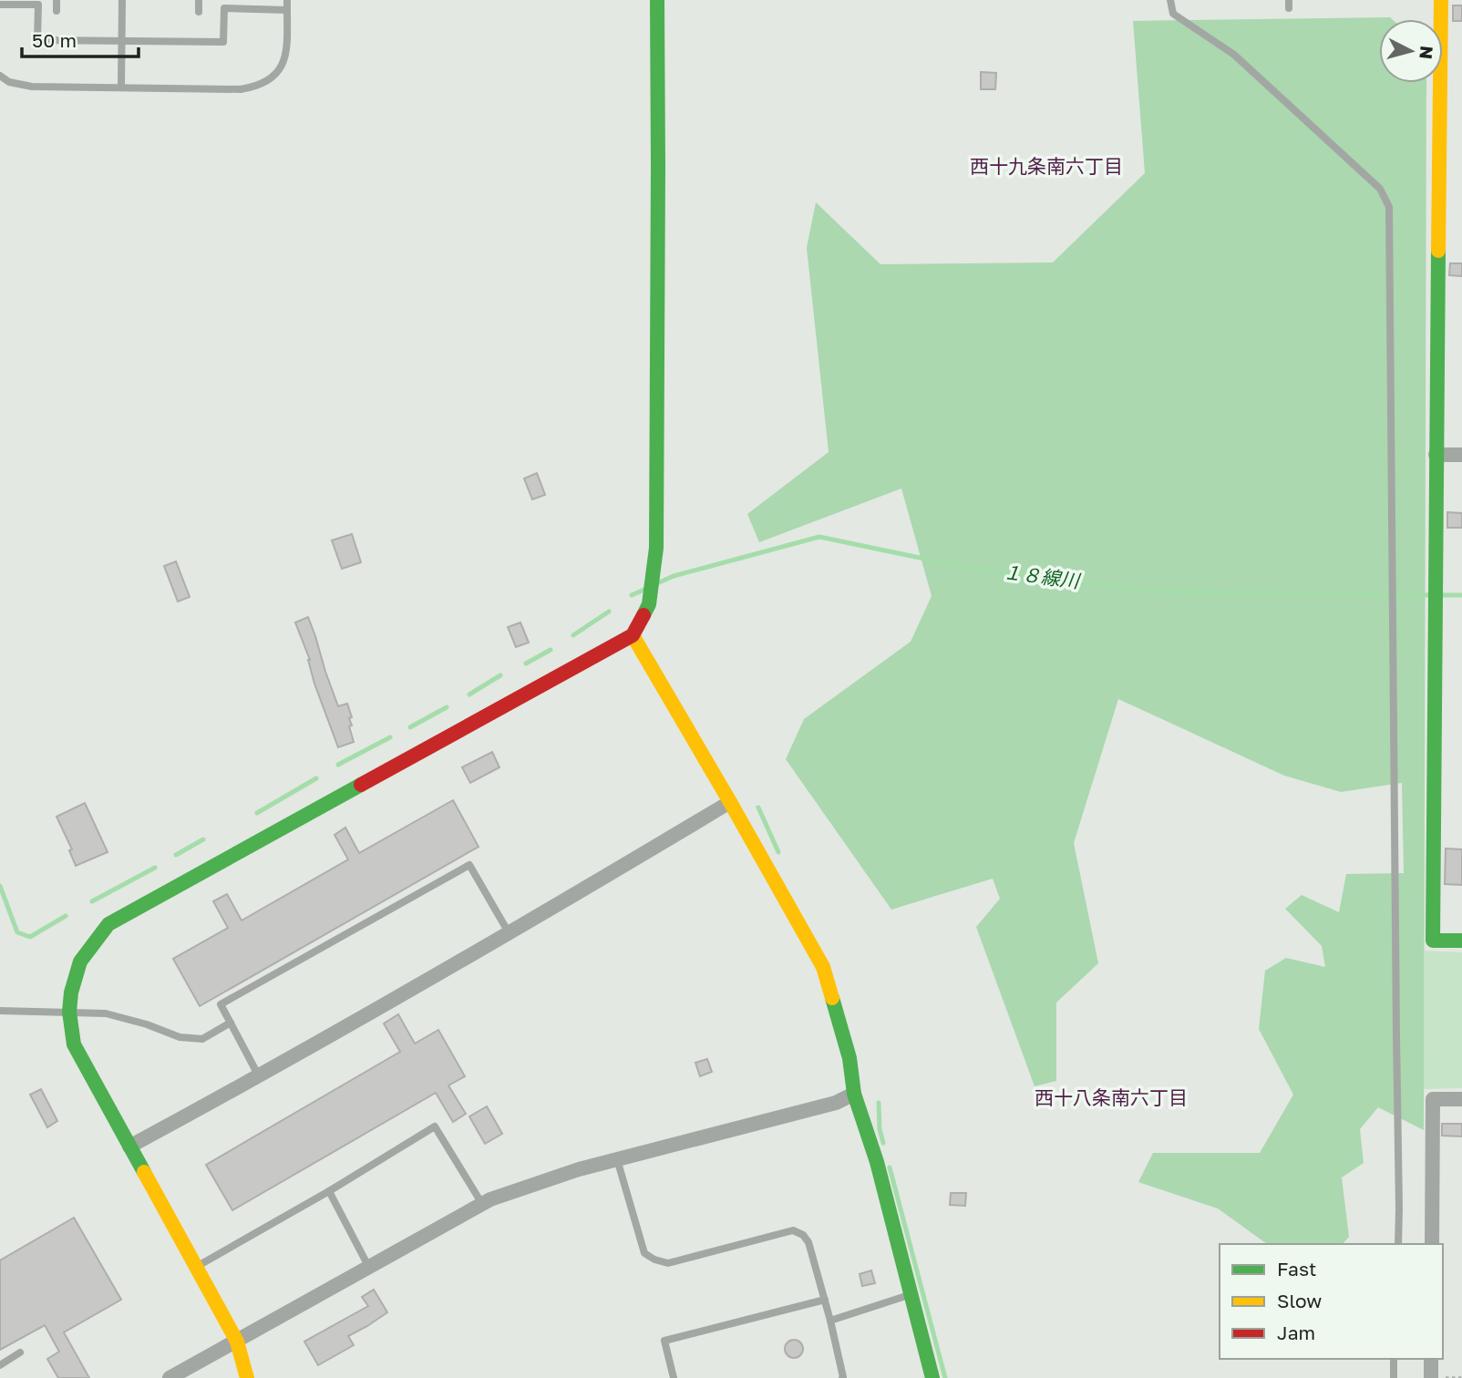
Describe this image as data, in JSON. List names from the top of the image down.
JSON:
{
  "districts": ["西十九条南六丁目", "西十八条南六丁目"],
  "water": ["１８線川"],
  "legend": ["Fast", "Slow", "Jam"],
  "scale_bar": "50 m",
  "north": "right"
}
